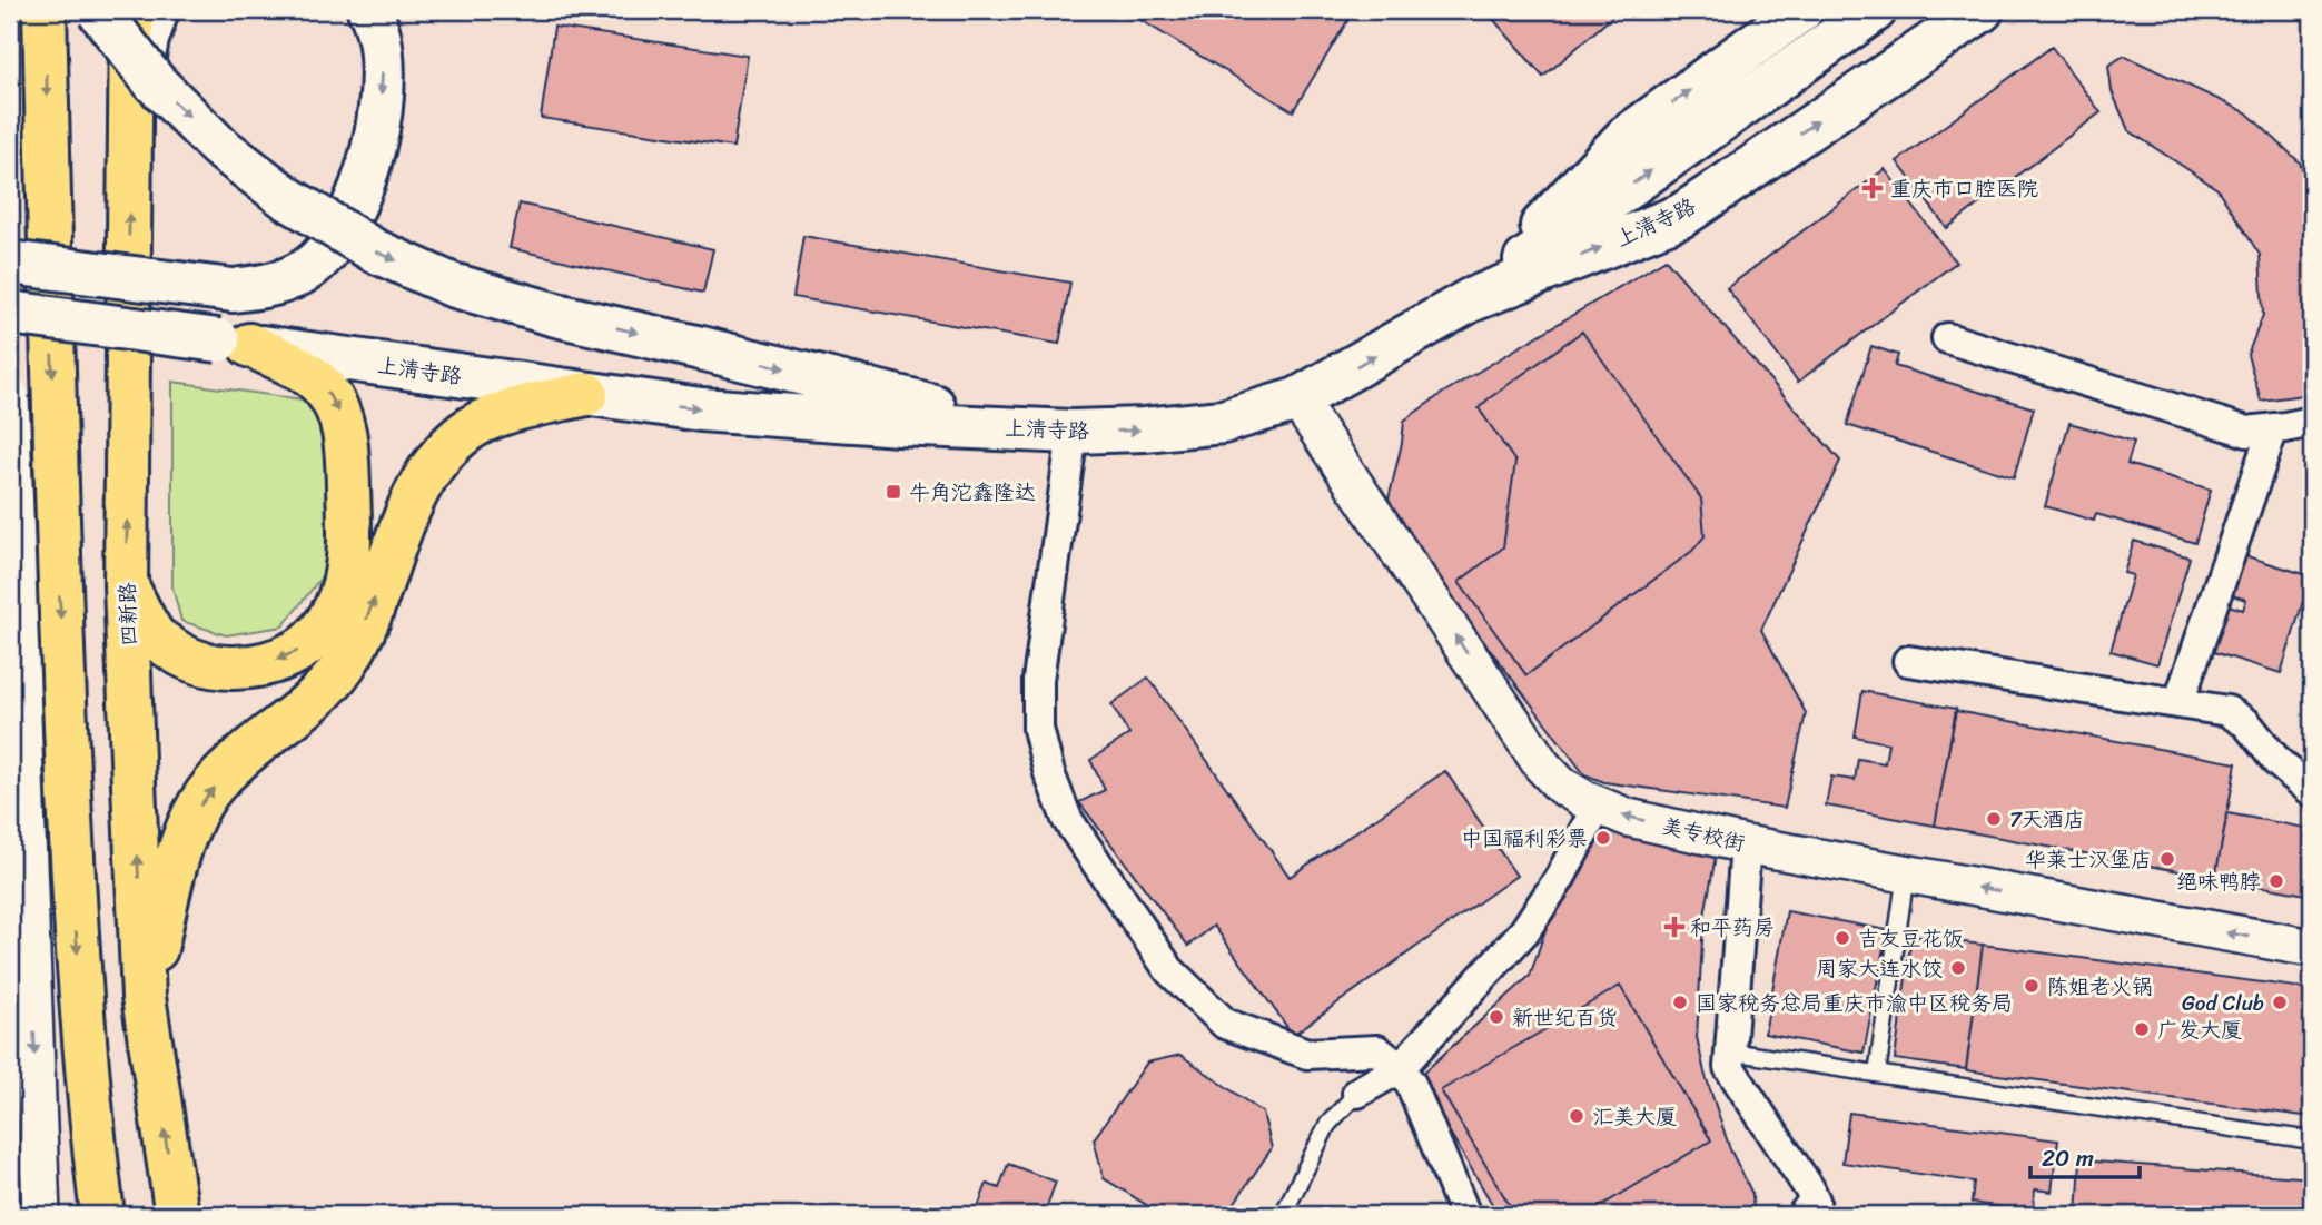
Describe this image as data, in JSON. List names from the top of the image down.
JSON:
{
  "streets": {
    "main road": ["上清寺路", "四新路"],
    "street": ["美专校街"]
  },
  "crossings": [
    ["上清寺路", "美专校街"]
  ],
  "places": {
    "health": ["重庆市口腔医院", "和平药房"],
    "transit": ["牛角沱鑫隆达"],
    "other": [
      "7天酒店",
      "中国福利彩票",
      "华莱士汉堡店",
      "绝味鸭脖",
      "吉友豆花饭",
      "周家大连水饺",
      "陈姐老火锅",
      "国家税务总局重庆市渝中区税务局",
      "God Club",
      "新世纪百货",
      "广发大厦",
      "汇美大厦"
    ]
  },
  "scale_bar": "20 m"
}
